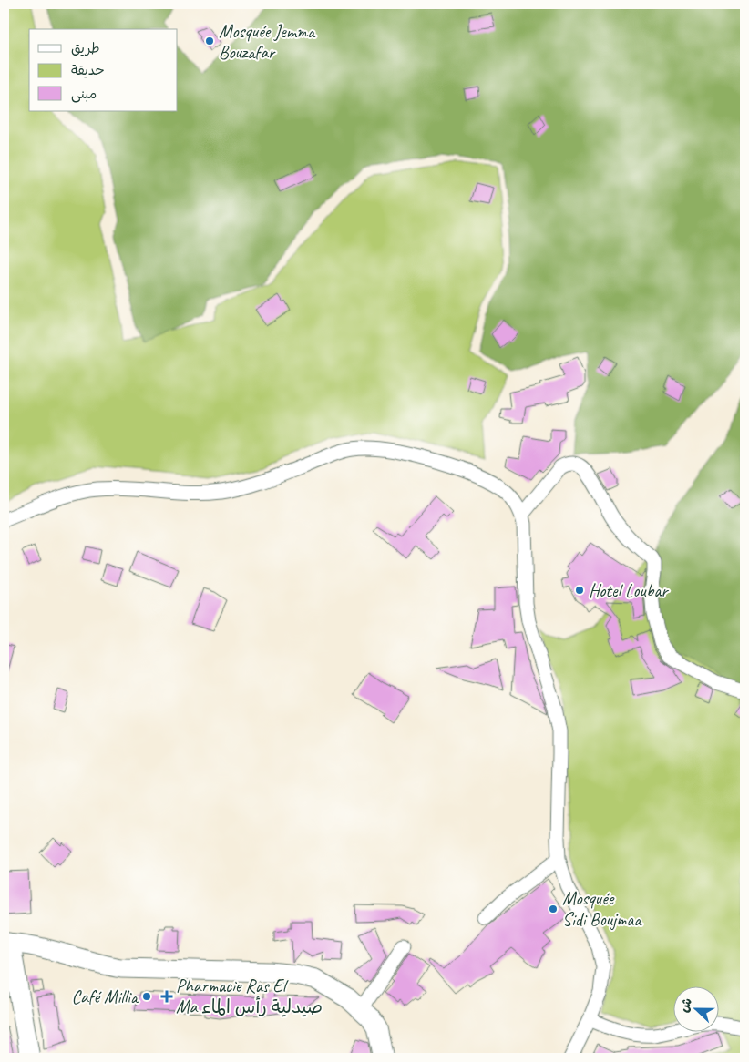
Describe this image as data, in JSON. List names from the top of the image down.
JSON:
{
  "places": {
    "other": [
      "Mosquée Jemma Bouzafar",
      "Hotel Loubar",
      "Mosquée Sidi Boujmaa",
      "Café Millia"
    ],
    "health": ["Pharmacie Ras El Ma صيدلية رأس الماء"]
  },
  "legend": ["طريق", "حديقة", "مبنى"],
  "north": "left"
}
